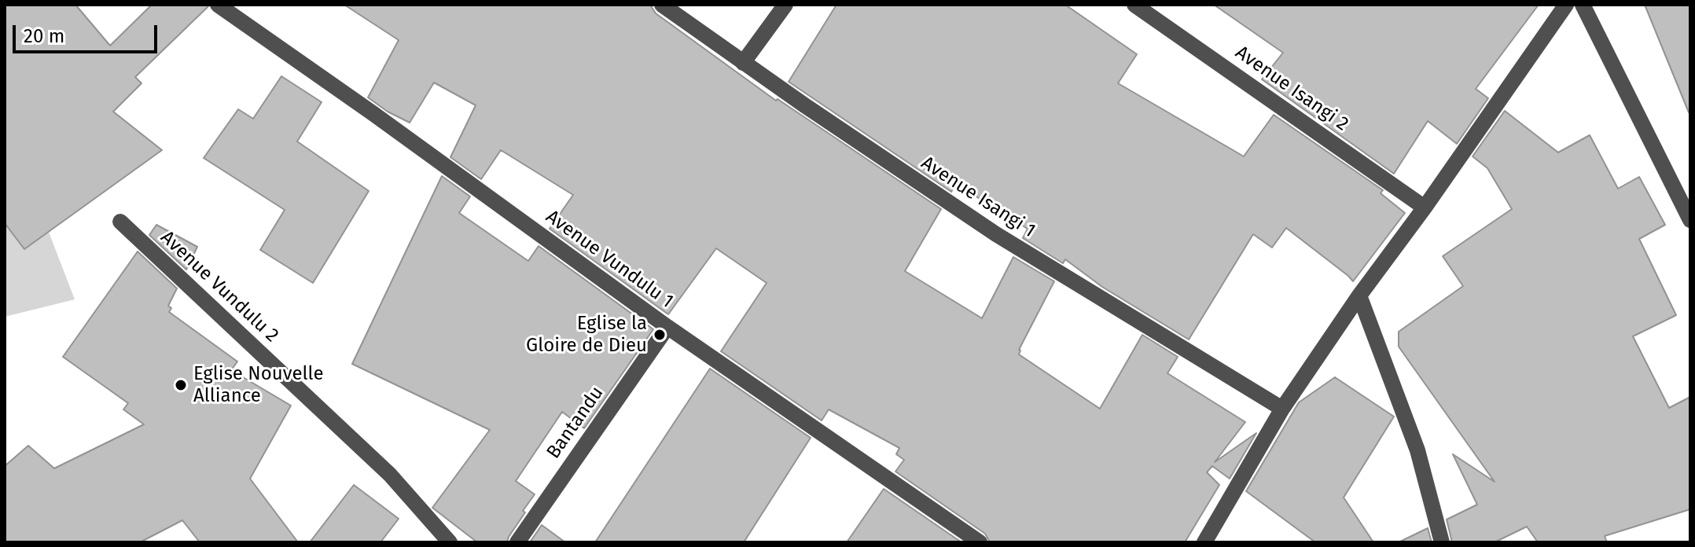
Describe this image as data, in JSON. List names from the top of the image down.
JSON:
{
  "streets": {
    "street": [
      "Avenue Isangi 2",
      "Avenue Isangi 1",
      "Avenue Vundulu 1",
      "Avenue Vundulu 2",
      "Bantandu"
    ]
  },
  "crossings": [
    ["Avenue Vundulu 1", "Bantandu"]
  ],
  "places": ["Eglise la Gloire de Dieu", "Eglise Nouvelle Alliance"],
  "scale_bar": "20 m"
}
